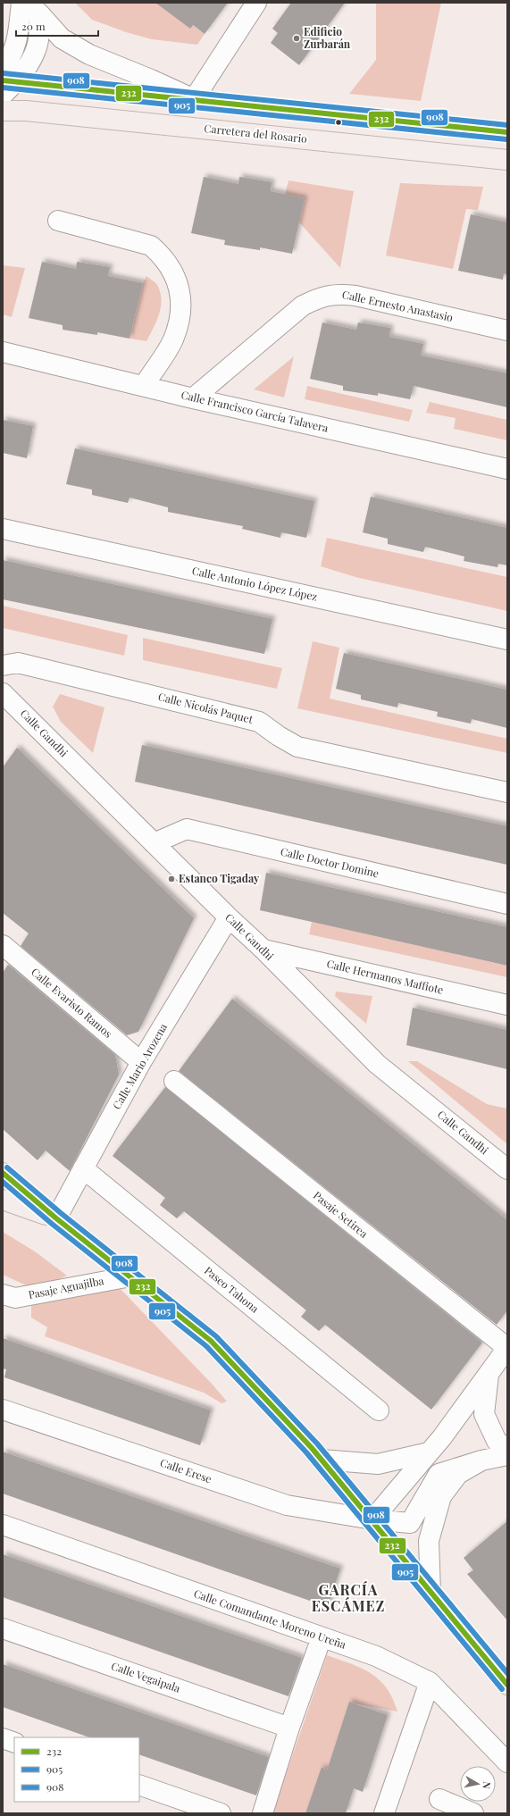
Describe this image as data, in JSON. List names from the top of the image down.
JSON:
{
  "streets": {
    "main road": ["Carretera del Rosario"],
    "street": [
      "Calle Ernesto Anastasio",
      "Calle Francisco García Talavera",
      "Calle Antonio López López",
      "Calle Nicolás Paquet",
      "Calle Gandhi",
      "Calle Doctor Domine",
      "Calle Hermanos Maffiote",
      "Calle Evaristo Ramos",
      "Calle Mario Arozena",
      "Pasaje Setirea",
      "Pasaje Aguajilba",
      "Paseo Tahona",
      "Calle Erese",
      "Calle Comandante Moreno Ureña",
      "Calle Vegaipala"
    ]
  },
  "crossings": [
    ["Calle Ernesto Anastasio", "Calle Francisco García Talavera"],
    ["Calle Gandhi", "Calle Doctor Domine"],
    ["Calle Gandhi", "Calle Hermanos Maffiote"],
    ["Calle Gandhi", "Calle Mario Arozena"],
    ["Calle Evaristo Ramos", "Calle Mario Arozena"],
    ["Calle Mario Arozena", "Paseo Tahona"]
  ],
  "districts": ["GARCÍA ESCÁMEZ"],
  "places": ["Edificio Zurbarán", "Estanco Tigaday"],
  "lines": ["transit line 908", "transit line 232", "transit line 905"],
  "legend": ["232", "905", "908"],
  "scale_bar": "20 m",
  "north": "right"
}
